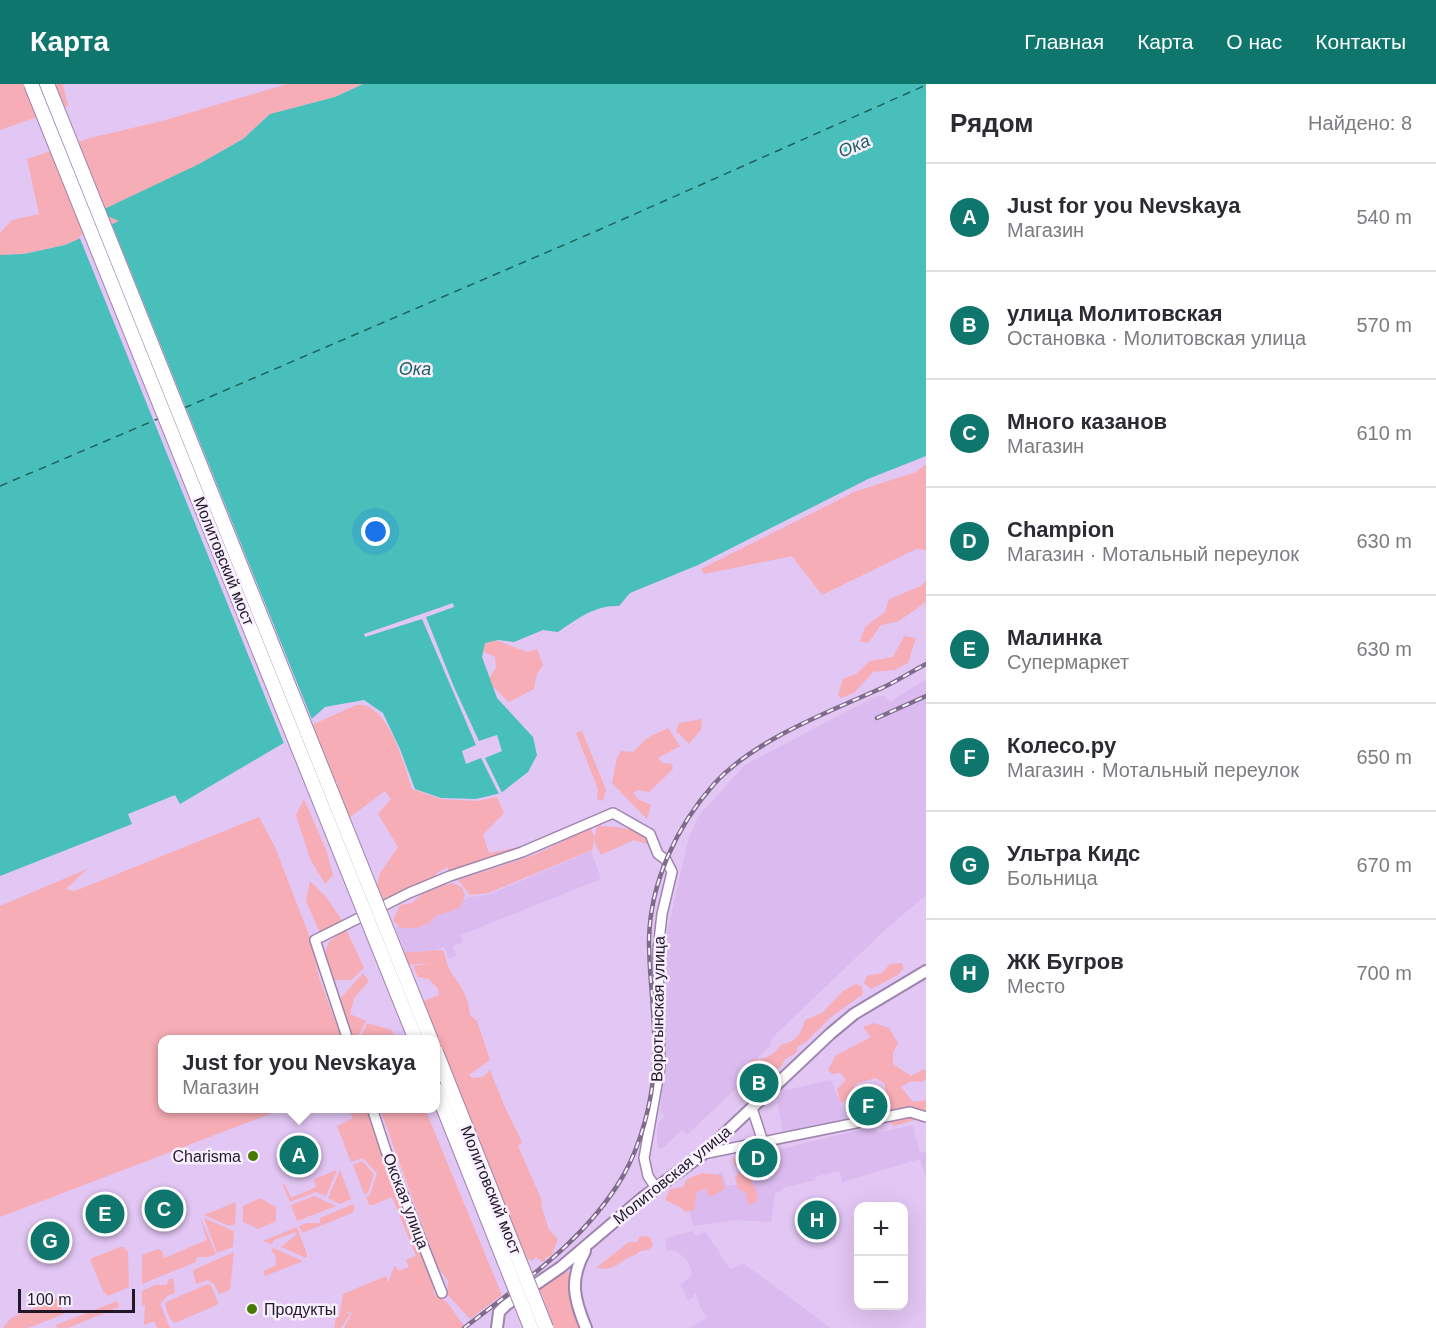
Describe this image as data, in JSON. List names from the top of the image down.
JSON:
{
  "streets": {
    "main road": ["Молитовский мост"],
    "street": ["Воротынская улица", "Молитовская улица", "Окская улица"]
  },
  "crossings": [
    ["Воротынская улица", "Молитовская улица"]
  ],
  "water": ["Ока"],
  "places": ["Charisma", "Продукты"],
  "scale_bar": "100 m",
  "page": {
    "header": "Карта",
    "nav": [
      "Главная",
      "Карта",
      "О нас",
      "Контакты"
    ],
    "heading": ["Рядом", "Найдено: 8"],
    "list": [
      {
        "mark": "A",
        "name": "Just for you Nevskaya",
        "note": "Магазин",
        "value": "540 m"
      },
      {
        "mark": "B",
        "name": "улица Молитовская",
        "note": "Остановка · Молитовская улица",
        "value": "570 m"
      },
      {
        "mark": "C",
        "name": "Много казанов",
        "note": "Магазин",
        "value": "610 m"
      },
      {
        "mark": "D",
        "name": "Champion",
        "note": "Магазин · Мотальный переулок",
        "value": "630 m"
      },
      {
        "mark": "E",
        "name": "Малинка",
        "note": "Супермаркет",
        "value": "630 m"
      },
      {
        "mark": "F",
        "name": "Колесо.ру",
        "note": "Магазин · Мотальный переулок",
        "value": "650 m"
      },
      {
        "mark": "G",
        "name": "Ультра Кидс",
        "note": "Больница",
        "value": "670 m"
      },
      {
        "mark": "H",
        "name": "ЖК Бугров",
        "note": "Место",
        "value": "700 m"
      }
    ],
    "popup": ["Just for you Nevskaya", "Магазин"],
    "pins": [
      "B",
      "F",
      "A",
      "D",
      "C",
      "E",
      "H",
      "G"
    ],
    "map_buttons": ["+", "−"],
    "scale": "100 m"
  }
}
